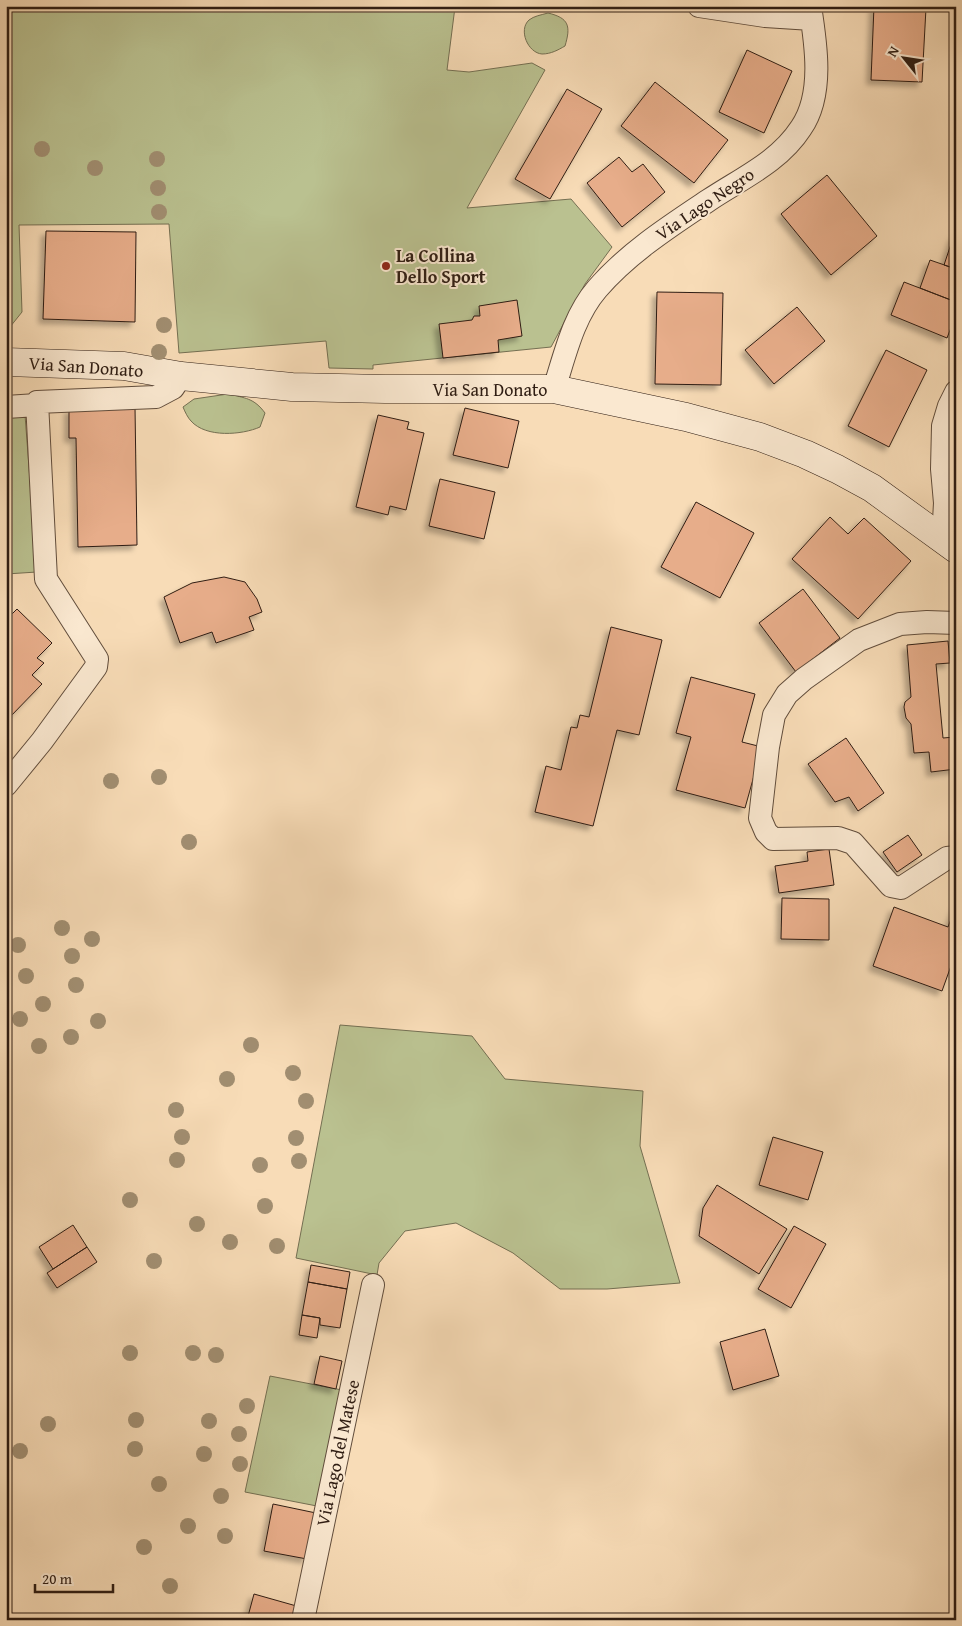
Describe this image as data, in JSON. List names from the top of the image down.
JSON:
{
  "streets": {
    "street": ["Via Lago Negro", "Via San Donato", "Via Lago del Matese"]
  },
  "crossings": [
    ["Via Lago Negro", "Via San Donato"]
  ],
  "places": ["La Collina Dello Sport"],
  "scale_bar": "20 m",
  "north": "top left"
}
